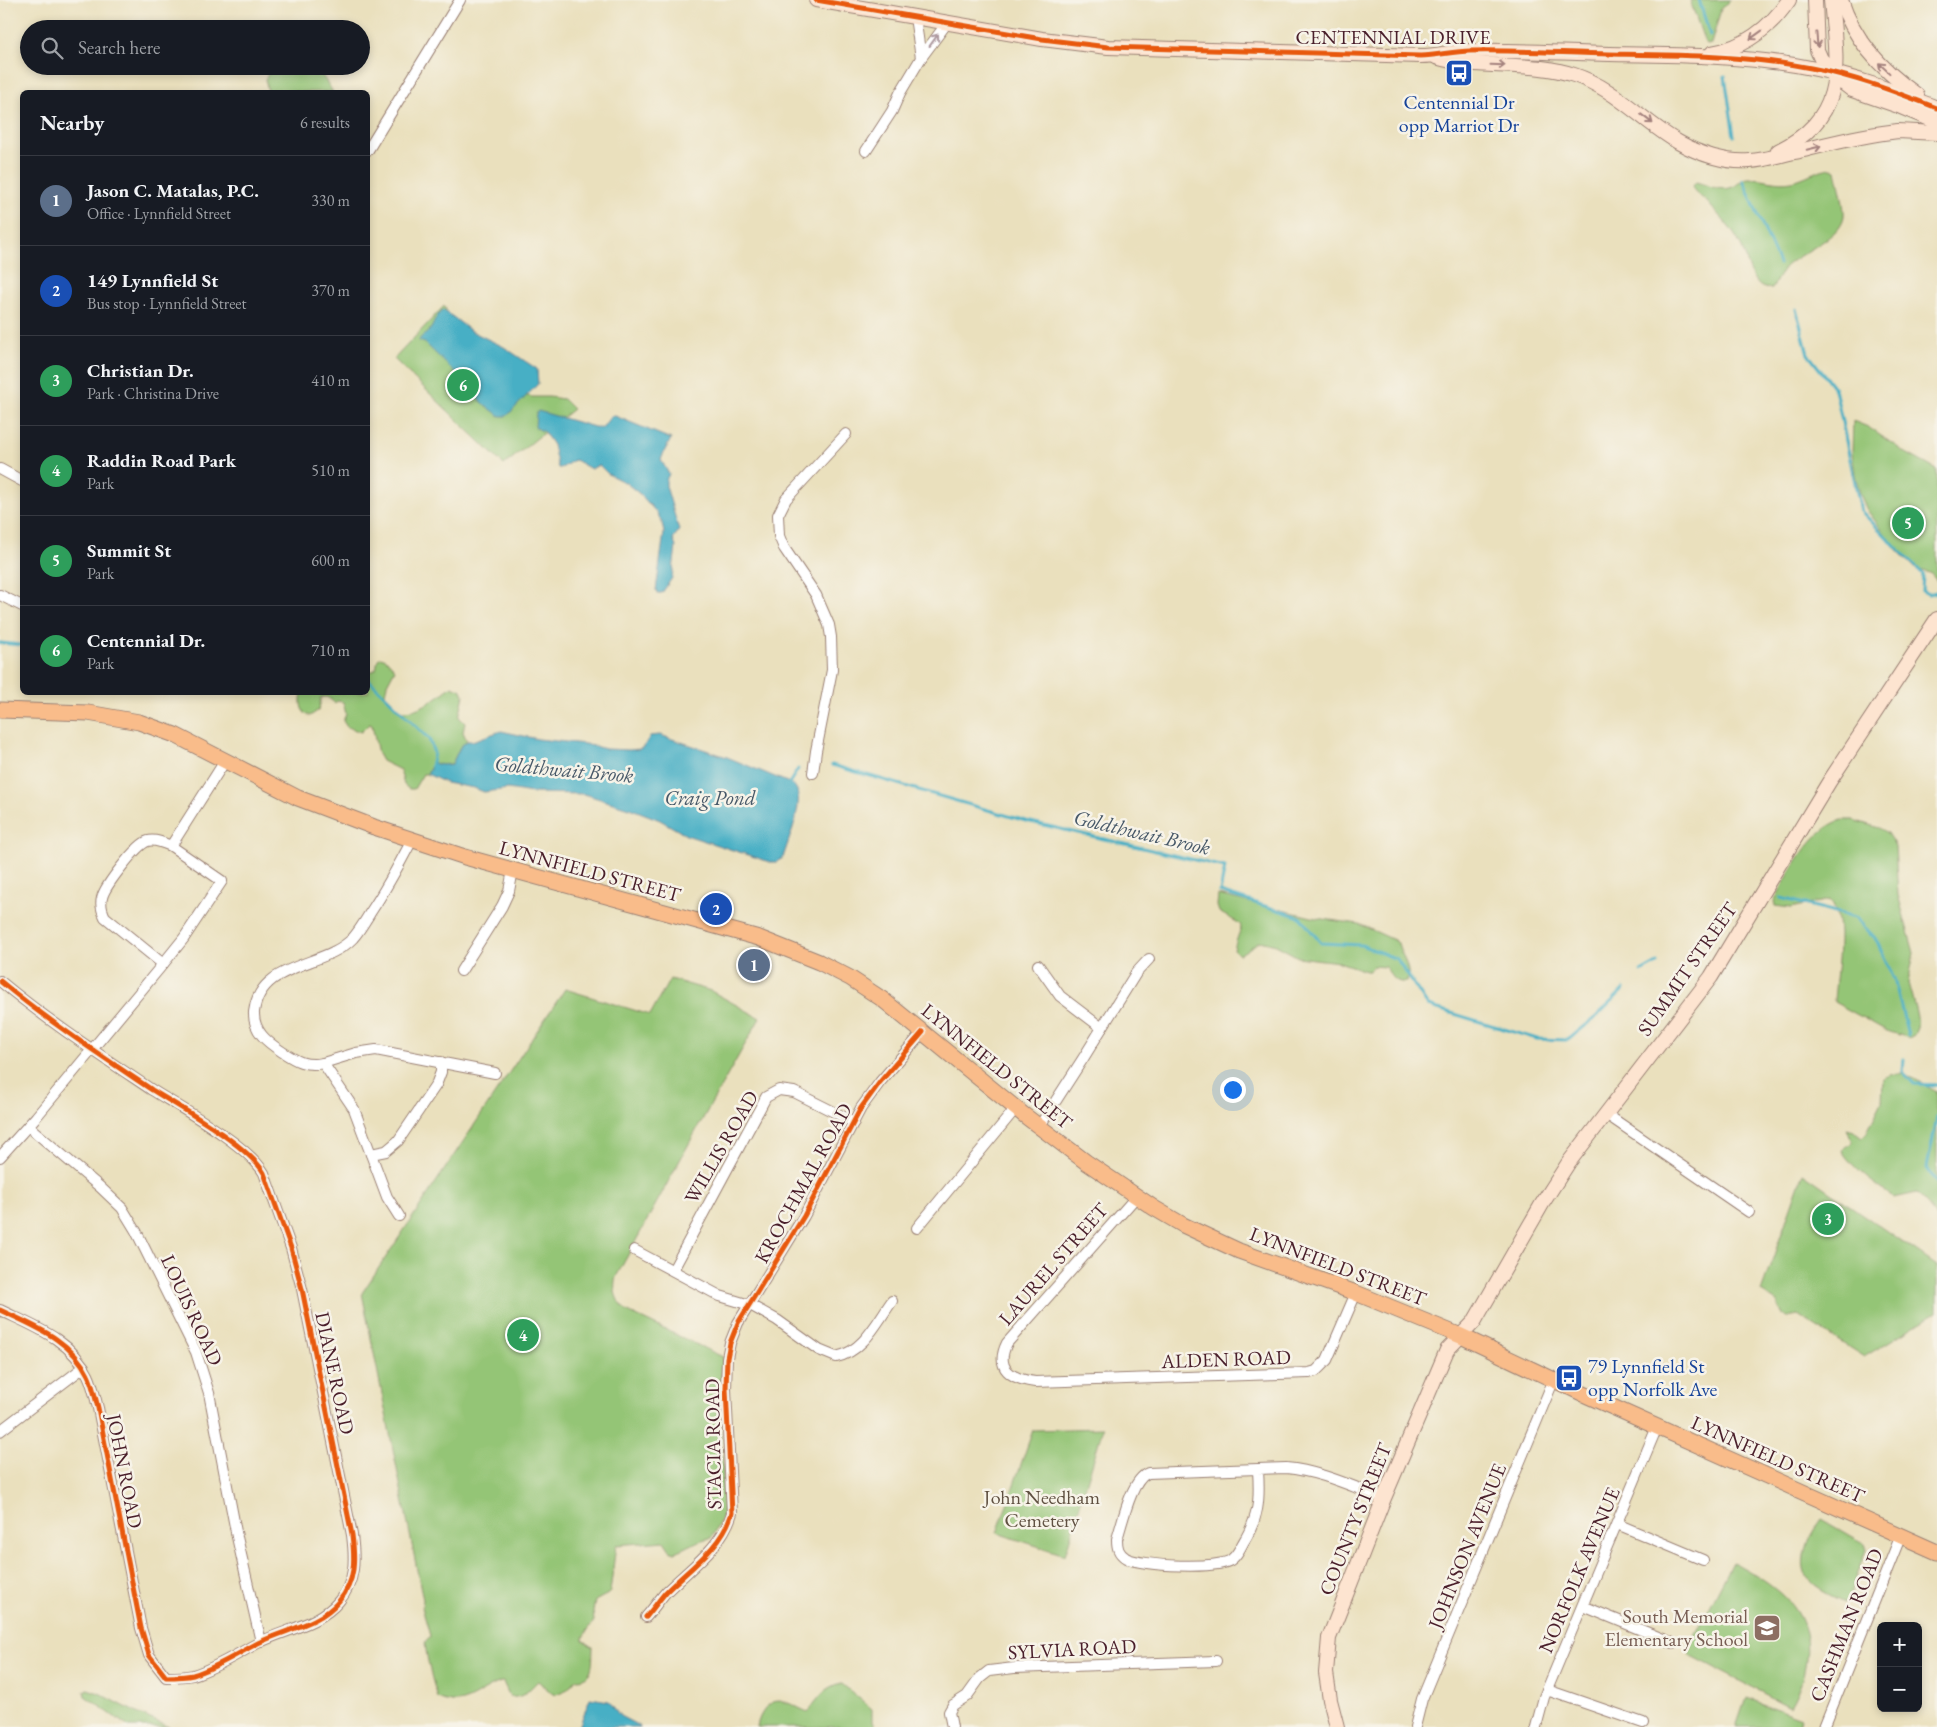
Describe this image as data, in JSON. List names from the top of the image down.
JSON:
{
  "streets": {
    "main road": [
      "CENTENNIAL DRIVE",
      "LYNNFIELD STREET",
      "SUMMIT STREET",
      "COUNTY STREET"
    ],
    "street": [
      "WILLIS ROAD",
      "KROCHMAL ROAD",
      "LAUREL STREET",
      "LOUIS ROAD",
      "ALDEN ROAD",
      "DIANE ROAD",
      "STACIA ROAD",
      "JOHN ROAD",
      "JOHNSON AVENUE",
      "NORFOLK AVENUE",
      "CASHMAN ROAD",
      "SYLVIA ROAD"
    ]
  },
  "crossings": [
    ["LYNNFIELD STREET", "SUMMIT STREET"],
    ["LYNNFIELD STREET", "KROCHMAL ROAD"],
    ["LYNNFIELD STREET", "LAUREL STREET"],
    ["LYNNFIELD STREET", "ALDEN ROAD"],
    ["LYNNFIELD STREET", "COUNTY STREET"],
    ["LYNNFIELD STREET", "JOHNSON AVENUE"],
    ["LYNNFIELD STREET", "NORFOLK AVENUE"],
    ["LYNNFIELD STREET", "CASHMAN ROAD"],
    ["SUMMIT STREET", "COUNTY STREET"],
    ["WILLIS ROAD", "KROCHMAL ROAD"],
    ["KROCHMAL ROAD", "STACIA ROAD"],
    ["LAUREL STREET", "ALDEN ROAD"],
    ["LOUIS ROAD", "DIANE ROAD"],
    ["DIANE ROAD", "JOHN ROAD"]
  ],
  "water": ["Goldthwait Brook", "Craig Pond"],
  "parks": ["John Needham Cemetery"],
  "places": {
    "bus stop": ["Centennial Dr opp Marriot Dr", "79 Lynnfield St opp Norfolk Ave"],
    "school or university": ["South Memorial Elementary School"]
  },
  "page": {
    "search": "Search here",
    "heading": ["Nearby", "6 results"],
    "list": [
      {
        "mark": "1",
        "name": "Jason C. Matalas, P.C.",
        "note": "Office · Lynnfield Street",
        "value": "330 m"
      },
      {
        "mark": "2",
        "name": "149 Lynnfield St",
        "note": "Bus stop · Lynnfield Street",
        "value": "370 m"
      },
      {
        "mark": "3",
        "name": "Christian Dr.",
        "note": "Park · Christina Drive",
        "value": "410 m"
      },
      {
        "mark": "4",
        "name": "Raddin Road Park",
        "note": "Park",
        "value": "510 m"
      },
      {
        "mark": "5",
        "name": "Summit St",
        "note": "Park",
        "value": "600 m"
      },
      {
        "mark": "6",
        "name": "Centennial Dr.",
        "note": "Park",
        "value": "710 m"
      }
    ],
    "pins": [
      "6",
      "5",
      "2",
      "1",
      "3",
      "4"
    ],
    "map_buttons": ["+", "−"]
  }
}
